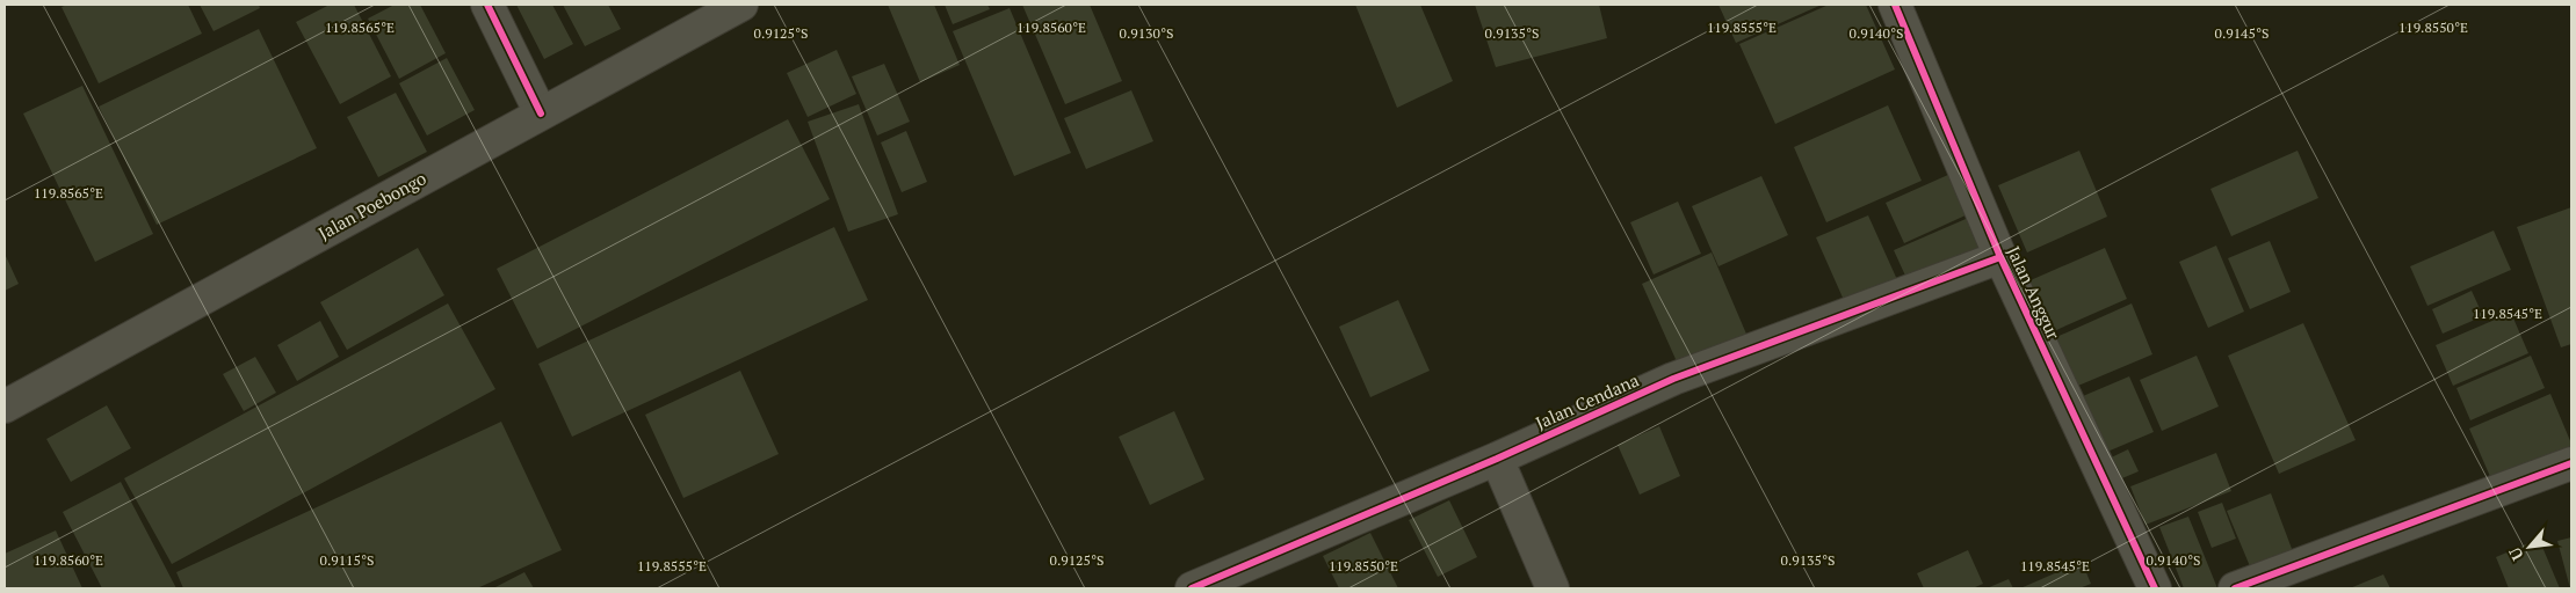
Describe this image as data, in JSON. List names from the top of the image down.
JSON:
{
  "streets": {
    "street": ["Jalan Poebongo", "Jalan Anggur", "Jalan Cendana"]
  },
  "crossings": [
    ["Jalan Anggur", "Jalan Cendana"]
  ],
  "north": "bottom left",
  "coordinates": [
    "119.8560°E",
    "119.8555°E",
    "119.8550°E",
    "119.8565°E",
    "0.9125°S",
    "0.9130°S",
    "0.9140°S",
    "0.9145°S",
    "0.9135°S",
    "119.8545°E",
    "0.9115°S"
  ]
}
